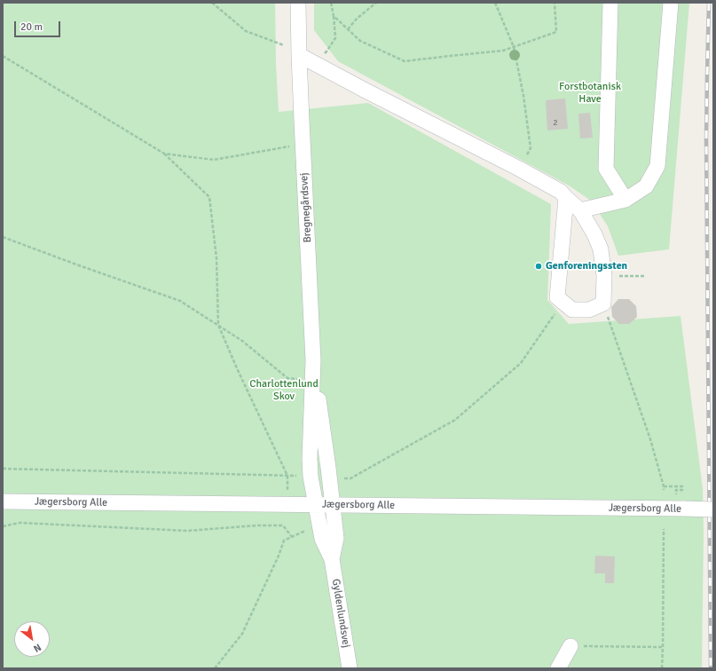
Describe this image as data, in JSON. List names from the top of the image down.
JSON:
{
  "streets": {
    "street": ["Bregnegårdsvej", "Jægersborg Alle", "Gyldenlundsvej"]
  },
  "crossings": [
    ["Bregnegårdsvej", "Jægersborg Alle"],
    ["Bregnegårdsvej", "Gyldenlundsvej"],
    ["Jægersborg Alle", "Gyldenlundsvej"]
  ],
  "parks": ["Forstbotanisk Have", "Charlottenlund Skov"],
  "places": ["Genforeningssten"],
  "house_numbers": ["2"],
  "scale_bar": "20 m",
  "north": "bottom right"
}
